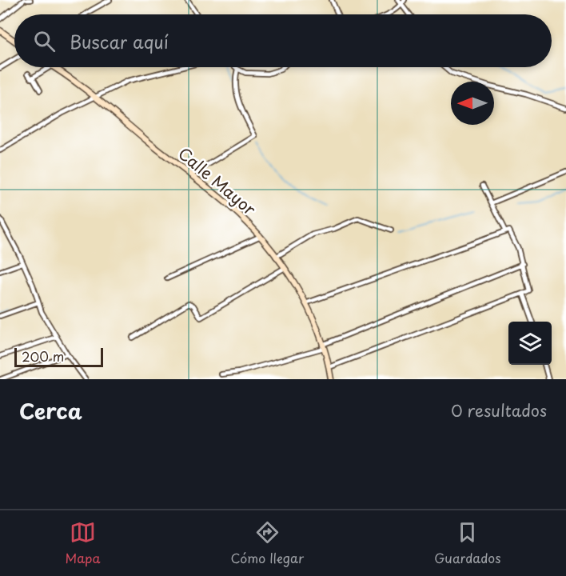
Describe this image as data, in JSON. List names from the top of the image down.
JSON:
{
  "streets": {
    "main road": ["Calle Mayor"]
  },
  "scale_bar": "200 m",
  "north": "left",
  "page": {
    "search": "Buscar aquí",
    "scale": "200 m",
    "heading": ["Cerca", "0 resultados"],
    "nav": ["Mapa", "Cómo llegar", "Guardados"]
  }
}
